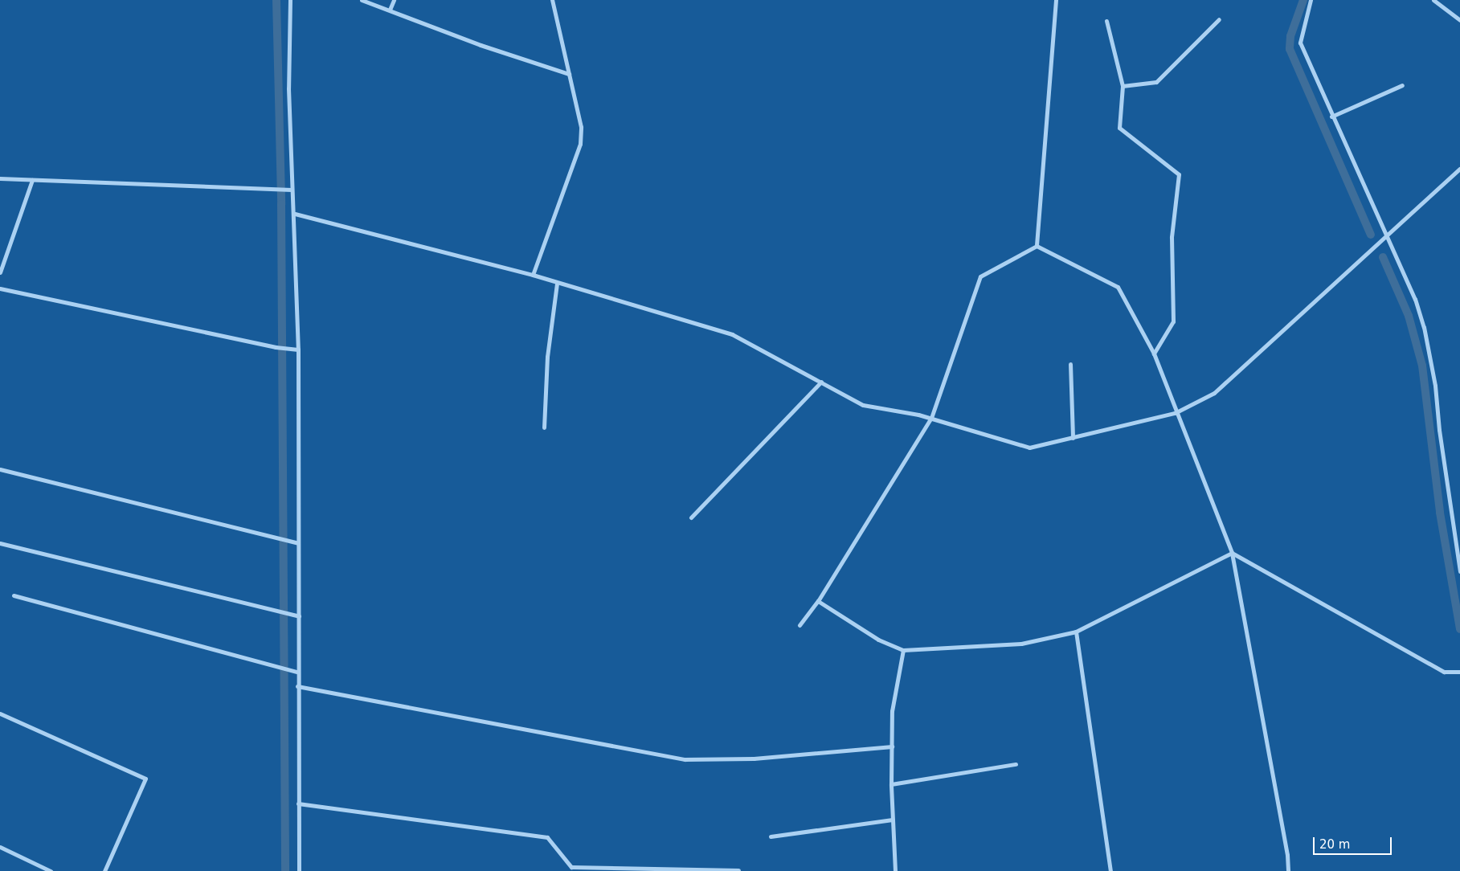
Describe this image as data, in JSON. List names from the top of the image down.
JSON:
{
  "scale_bar": "20 m"
}
